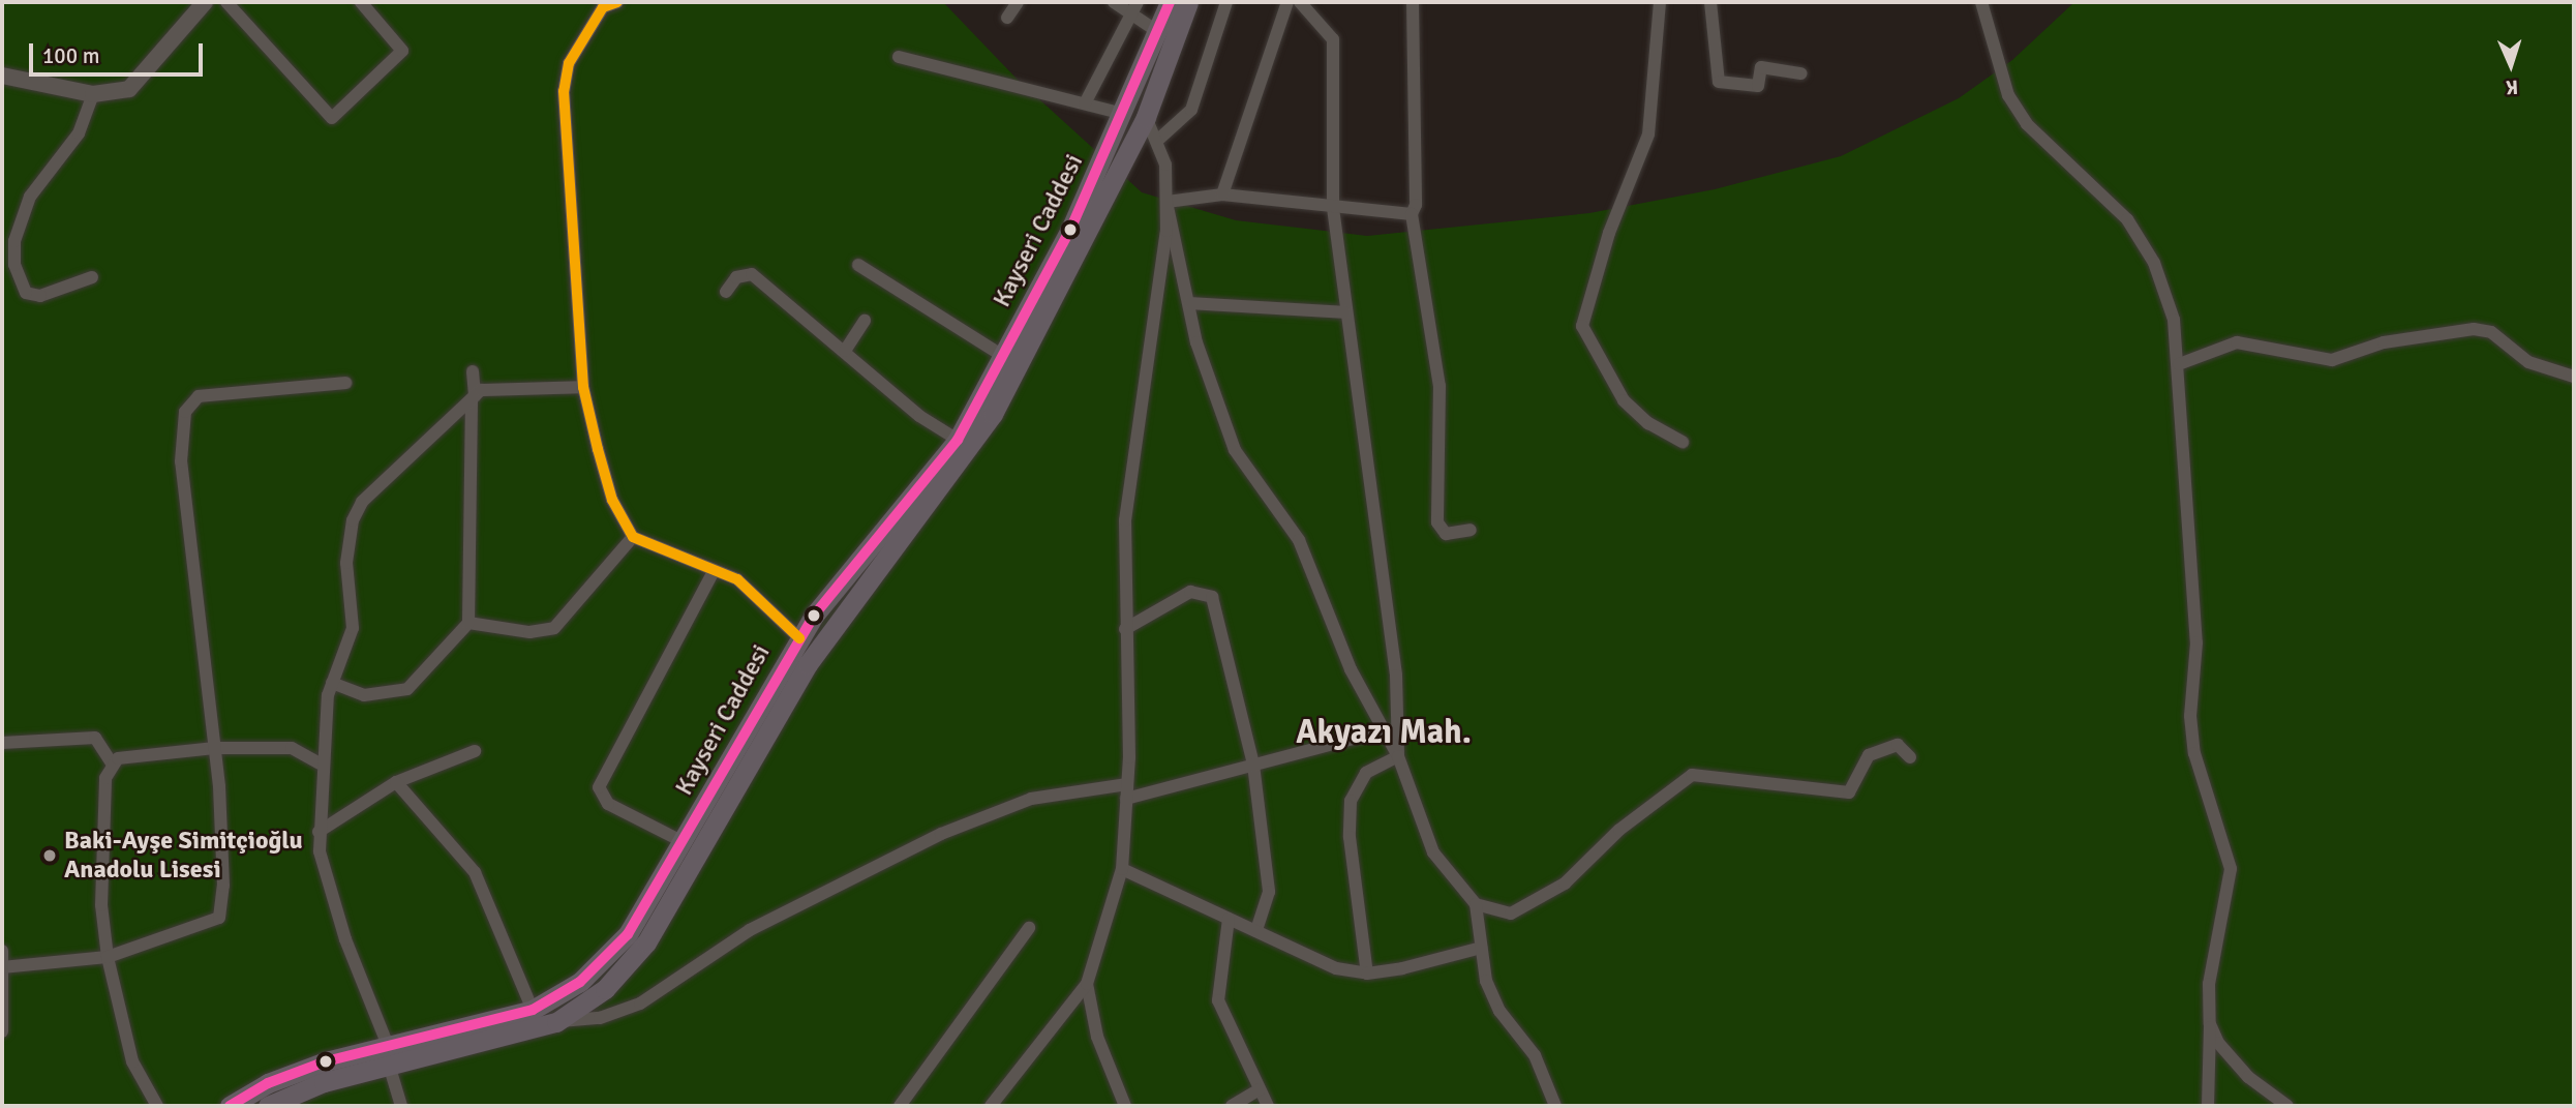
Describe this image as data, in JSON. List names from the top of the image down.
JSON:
{
  "streets": {
    "main road": ["Kayseri Caddesi"]
  },
  "districts": ["Akyazı Mah."],
  "places": ["Baki-Ayşe Simitçioğlu Anadolu Lisesi"],
  "scale_bar": "100 m",
  "north": "bottom"
}
